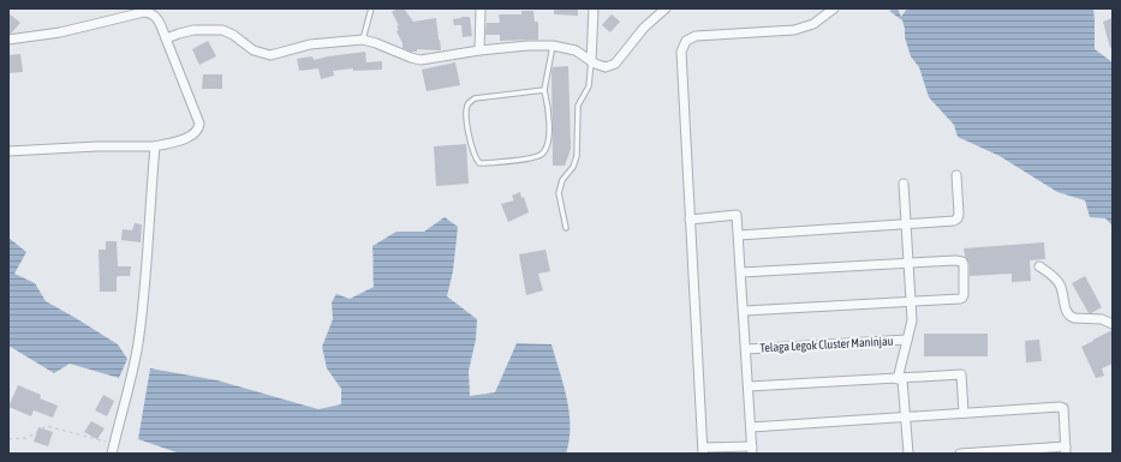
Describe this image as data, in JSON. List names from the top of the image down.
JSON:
{
  "streets": {
    "street": ["Telaga Legok Cluster Maninjau"]
  }
}
